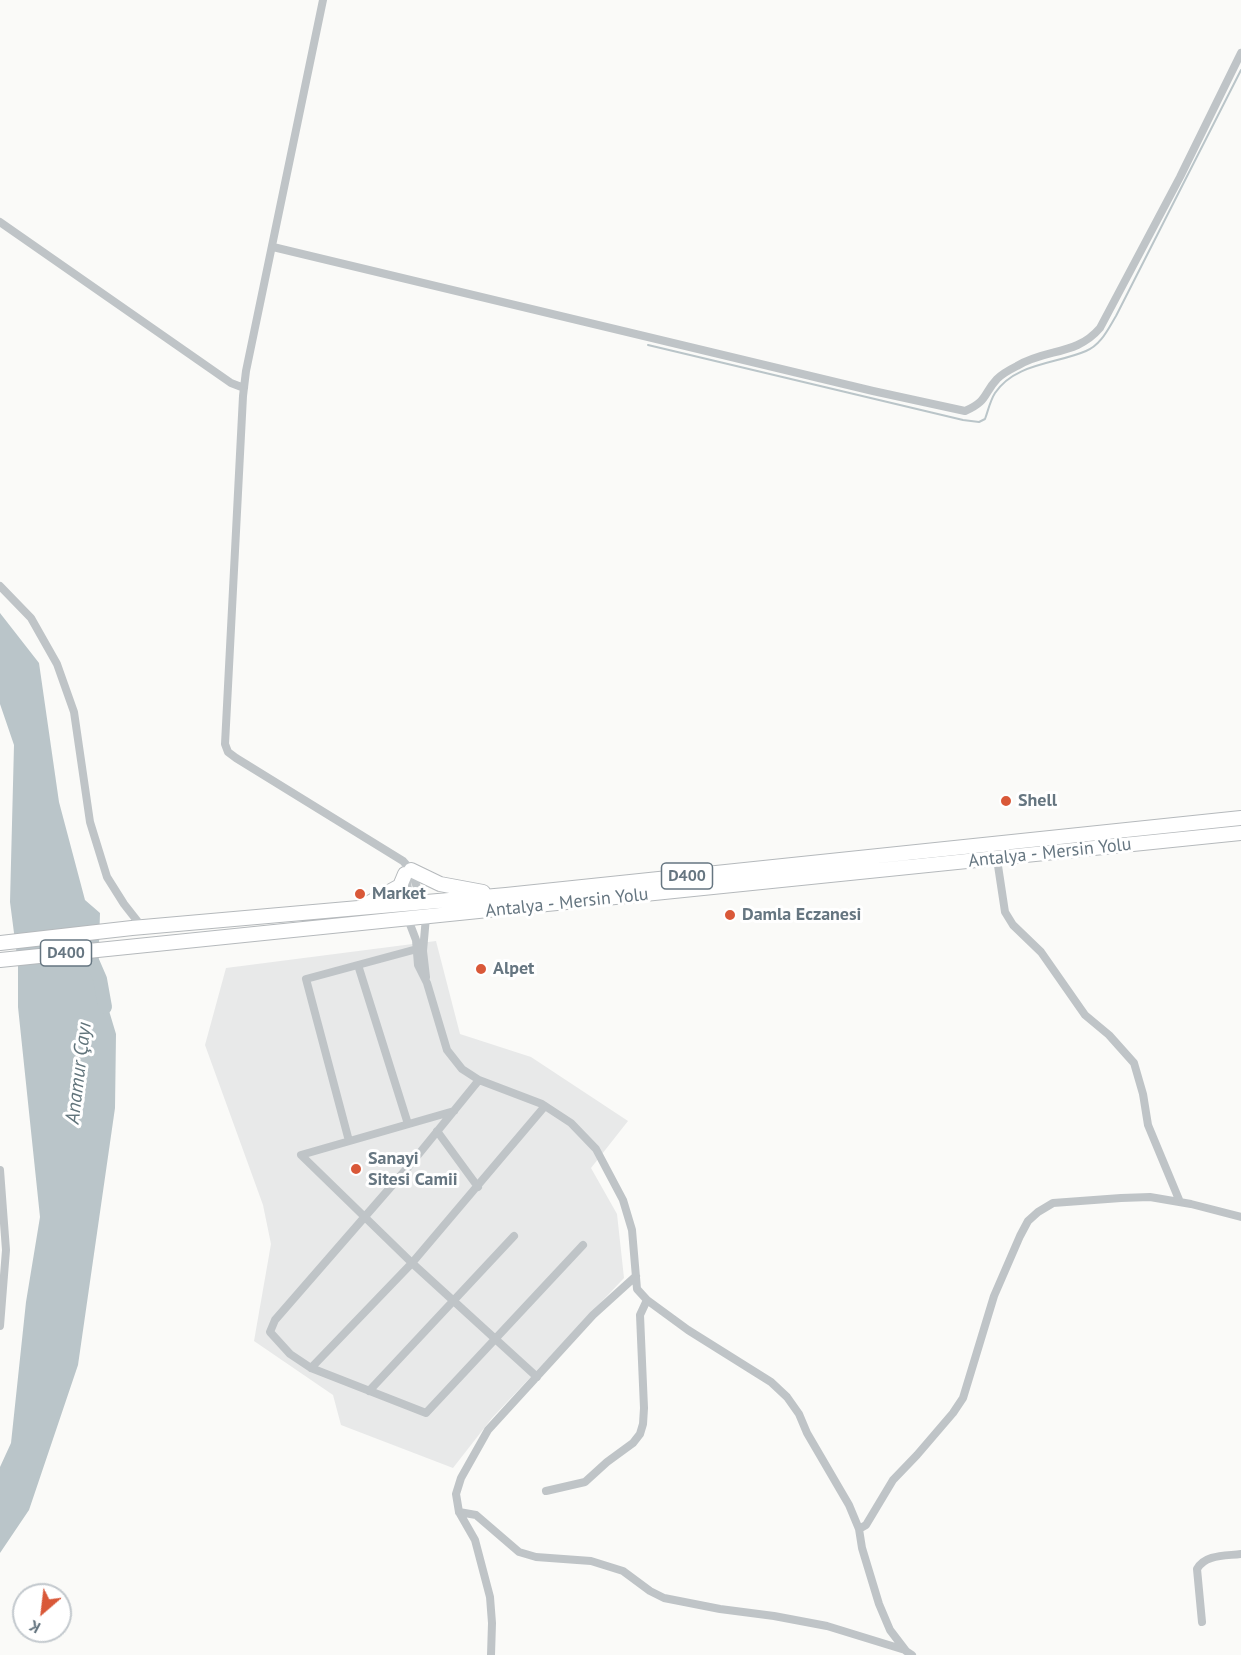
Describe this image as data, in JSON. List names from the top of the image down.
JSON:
{
  "streets": {
    "highway": ["Antalya - Mersin Yolu", "D400"]
  },
  "water": ["Anamur Çayı"],
  "places": [
    "Shell",
    "Market",
    "Damla Eczanesi",
    "Alpet",
    "Sanayi Sitesi Camii"
  ],
  "north": "bottom left"
}
